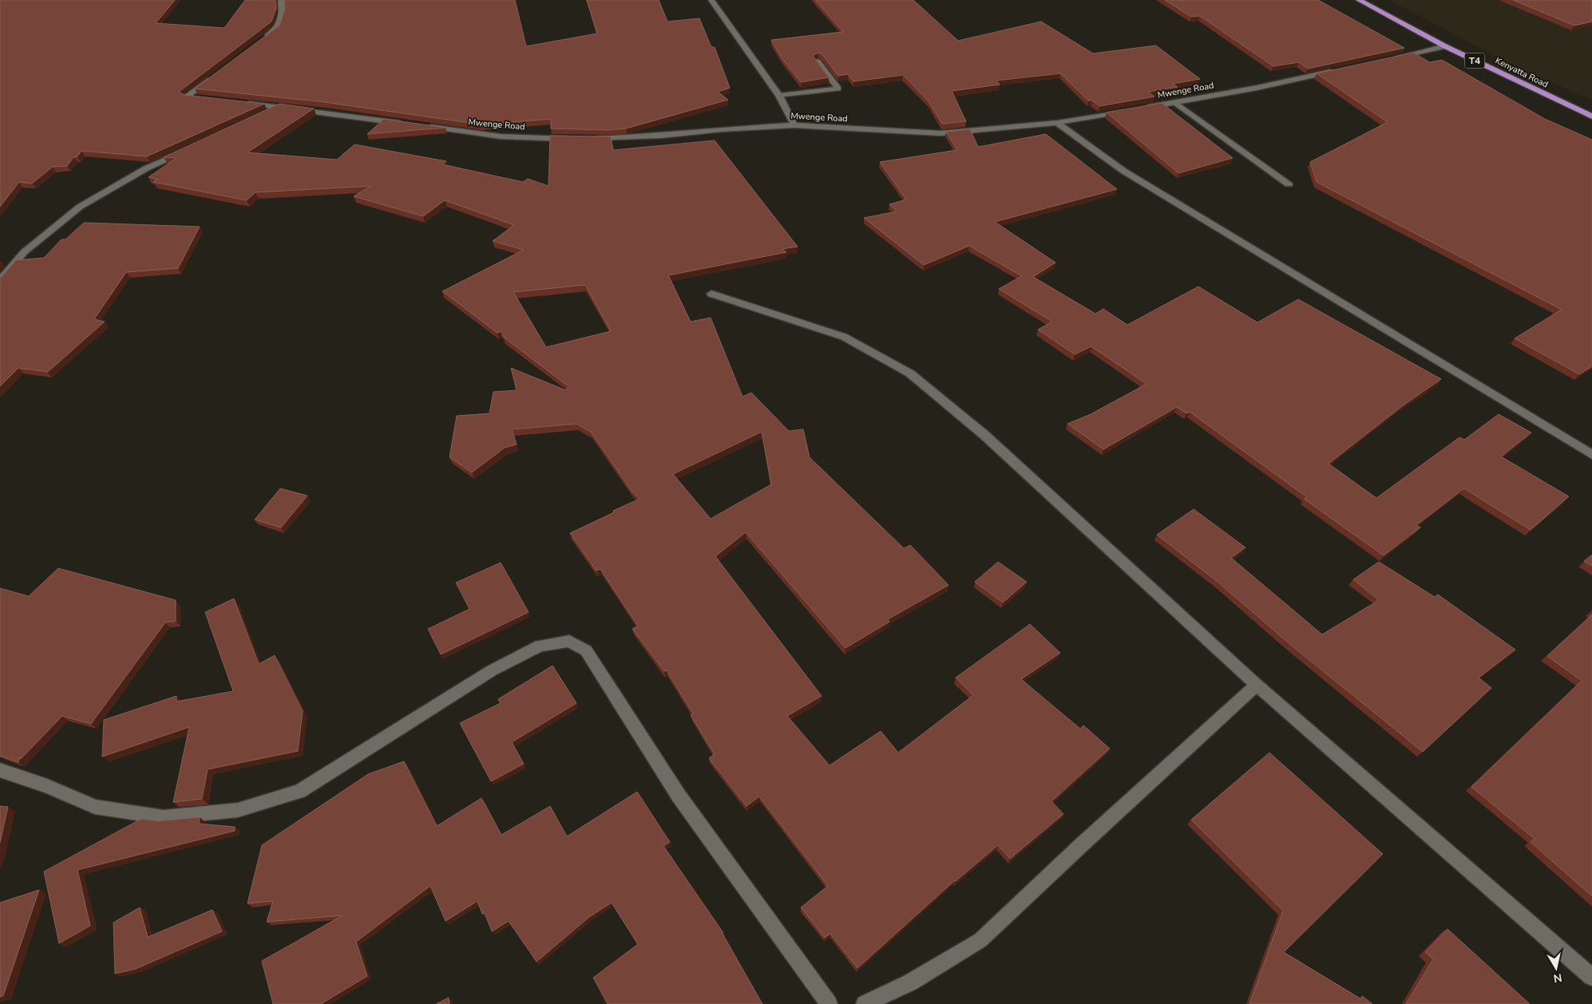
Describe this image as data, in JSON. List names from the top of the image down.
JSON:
{
  "streets": {
    "highway": ["T4", "Kenyatta Road"],
    "street": ["Mwenge Road"]
  },
  "north": "bottom"
}
